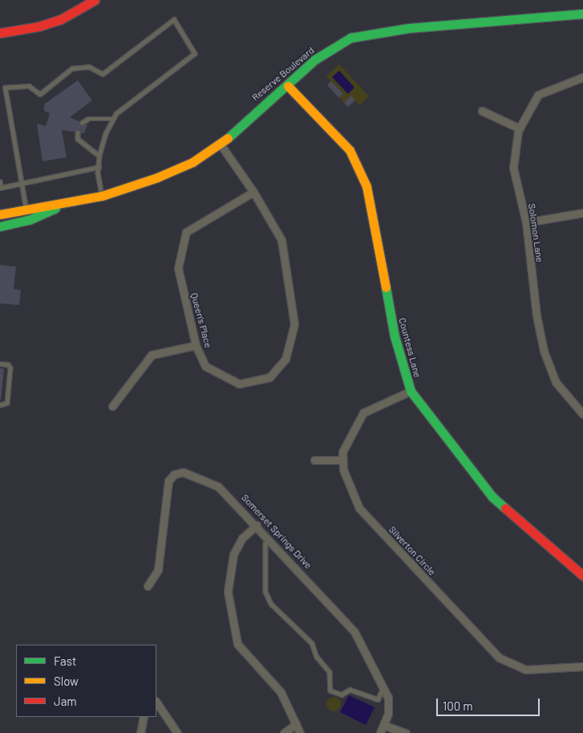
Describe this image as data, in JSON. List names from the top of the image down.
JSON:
{
  "streets": {
    "main road": ["Reserve Boulevard", "Countess Lane"],
    "street": [
      "Solomon Lane",
      "Queen's Place",
      "Somerset Springs Drive",
      "Silverton Circle"
    ]
  },
  "crossings": [
    ["Reserve Boulevard", "Queen's Place"],
    ["Reserve Boulevard", "Countess Lane"],
    ["Countess Lane", "Silverton Circle"]
  ],
  "legend": ["Fast", "Slow", "Jam"],
  "scale_bar": "100 m"
}
